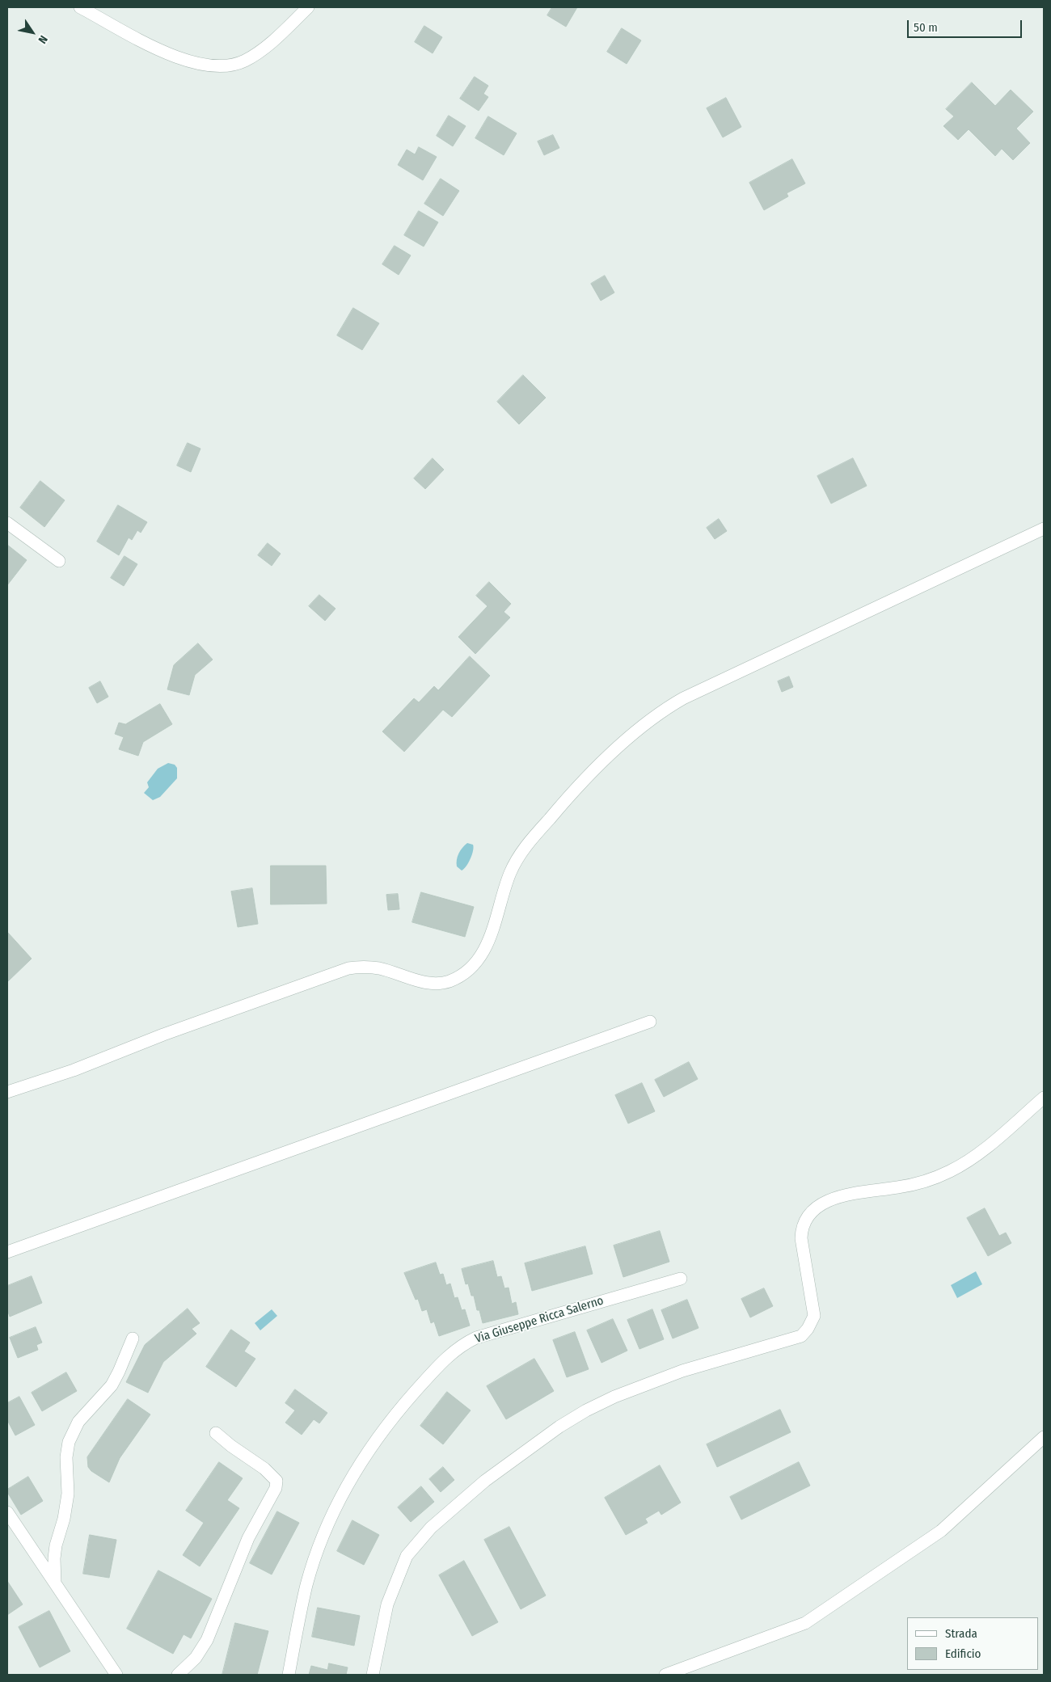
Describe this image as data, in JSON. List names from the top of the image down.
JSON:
{
  "streets": {
    "street": ["Via Giuseppe Ricca Salerno"]
  },
  "legend": ["Strada", "Edificio"],
  "scale_bar": "50 m",
  "north": "bottom right"
}
